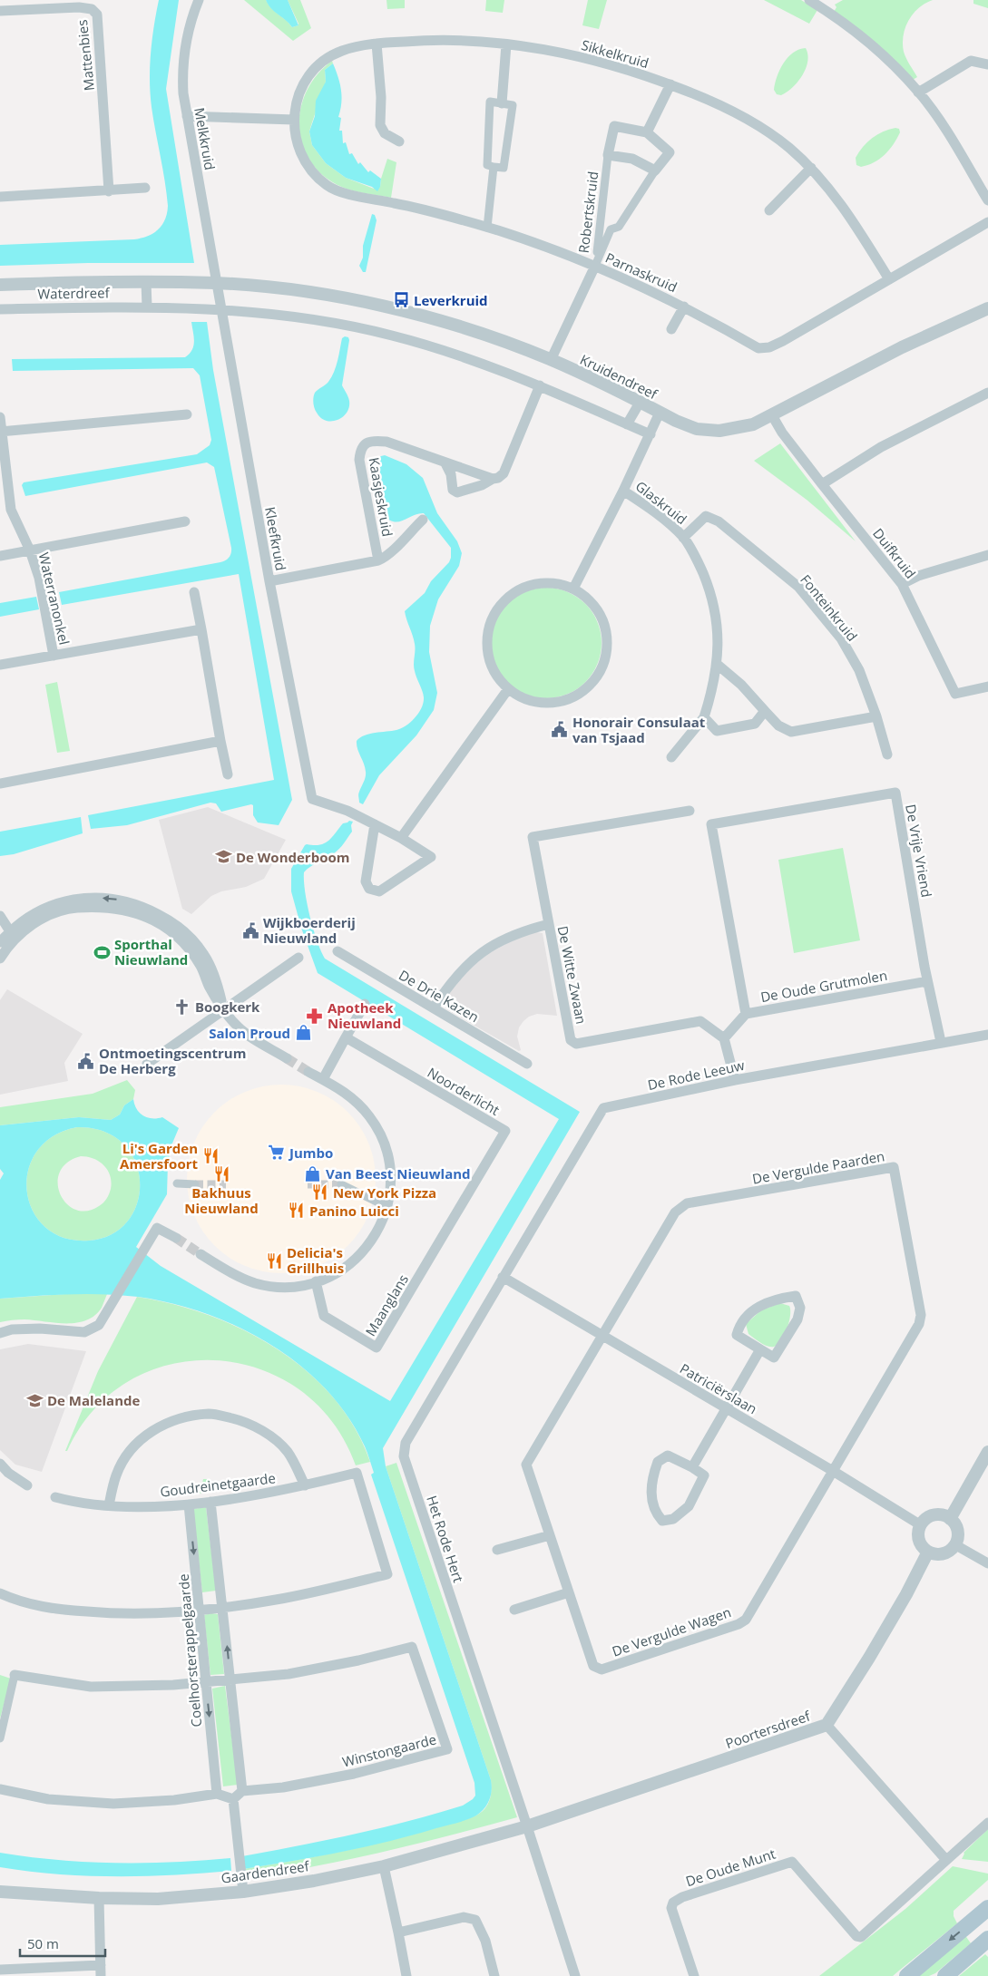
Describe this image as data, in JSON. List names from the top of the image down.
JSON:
{
  "streets": {
    "street": [
      "Sikkelkruid",
      "Mattenbies",
      "Melkkruid",
      "Robertskruid",
      "Parnaskruid",
      "Waterdreef",
      "Kruidendreef",
      "Kaasjeskruid",
      "Glaskruid",
      "Kleefkruid",
      "Duifkruid",
      "Waterranonkel",
      "Fonteinkruid",
      "De Vrije Vriend",
      "De Witte Zwaan",
      "De Oude Grutmolen",
      "De Drie Kazen",
      "De Rode Leeuw",
      "Noorderlicht",
      "De Vergulde Paarden",
      "Maanglans",
      "Patriciërslaan",
      "Goudreinetgaarde",
      "Het Rode Hert",
      "De Vergulde Wagen",
      "Coelhorsterappelgaarde",
      "Poortersdreef",
      "Winstongaarde",
      "De Oude Munt",
      "Gaardendreef"
    ]
  },
  "crossings": [
    ["Sikkelkruid", "Parnaskruid"],
    ["Melkkruid", "Waterdreef"],
    ["Melkkruid", "Kruidendreef"],
    ["Melkkruid", "Kleefkruid"],
    ["Robertskruid", "Parnaskruid"],
    ["Waterdreef", "Kruidendreef"],
    ["Waterdreef", "Kleefkruid"],
    ["Kruidendreef", "Kleefkruid"],
    ["Kruidendreef", "Duifkruid"],
    ["Kaasjeskruid", "Kleefkruid"],
    ["Glaskruid", "Fonteinkruid"],
    ["De Vrije Vriend", "De Oude Grutmolen"],
    ["De Vrije Vriend", "De Rode Leeuw"],
    ["De Witte Zwaan", "De Oude Grutmolen"],
    ["De Rode Leeuw", "Patriciërslaan"],
    ["De Rode Leeuw", "Het Rode Hert"],
    ["Noorderlicht", "Maanglans"],
    ["De Vergulde Paarden", "Patriciërslaan"],
    ["De Vergulde Paarden", "De Vergulde Wagen"],
    ["Patriciërslaan", "Het Rode Hert"],
    ["Patriciërslaan", "De Vergulde Wagen"],
    ["Patriciërslaan", "Poortersdreef"],
    ["Goudreinetgaarde", "Coelhorsterappelgaarde"],
    ["Het Rode Hert", "Poortersdreef"],
    ["Het Rode Hert", "Gaardendreef"],
    ["Poortersdreef", "Gaardendreef"]
  ],
  "places": {
    "bus stop": ["Leverkruid"],
    "public building": ["Honorair Consulaat van Tsjaad", "Wijkboerderij Nieuwland", "Ontmoetingscentrum De Herberg"],
    "school or university": ["De Wonderboom", "De Malelande"],
    "sports": ["Sporthal Nieuwland"],
    "church": ["Boogkerk"],
    "pharmacy": ["Apotheek Nieuwland"],
    "shop": ["Salon Proud", "Van Beest Nieuwland"],
    "supermarket": ["Jumbo"],
    "restaurant": [
      "Li's Garden Amersfoort",
      "Bakhuus Nieuwland",
      "New York Pizza",
      "Panino Luicci",
      "Delicia's Grillhuis"
    ]
  },
  "scale_bar": "50 m"
}
